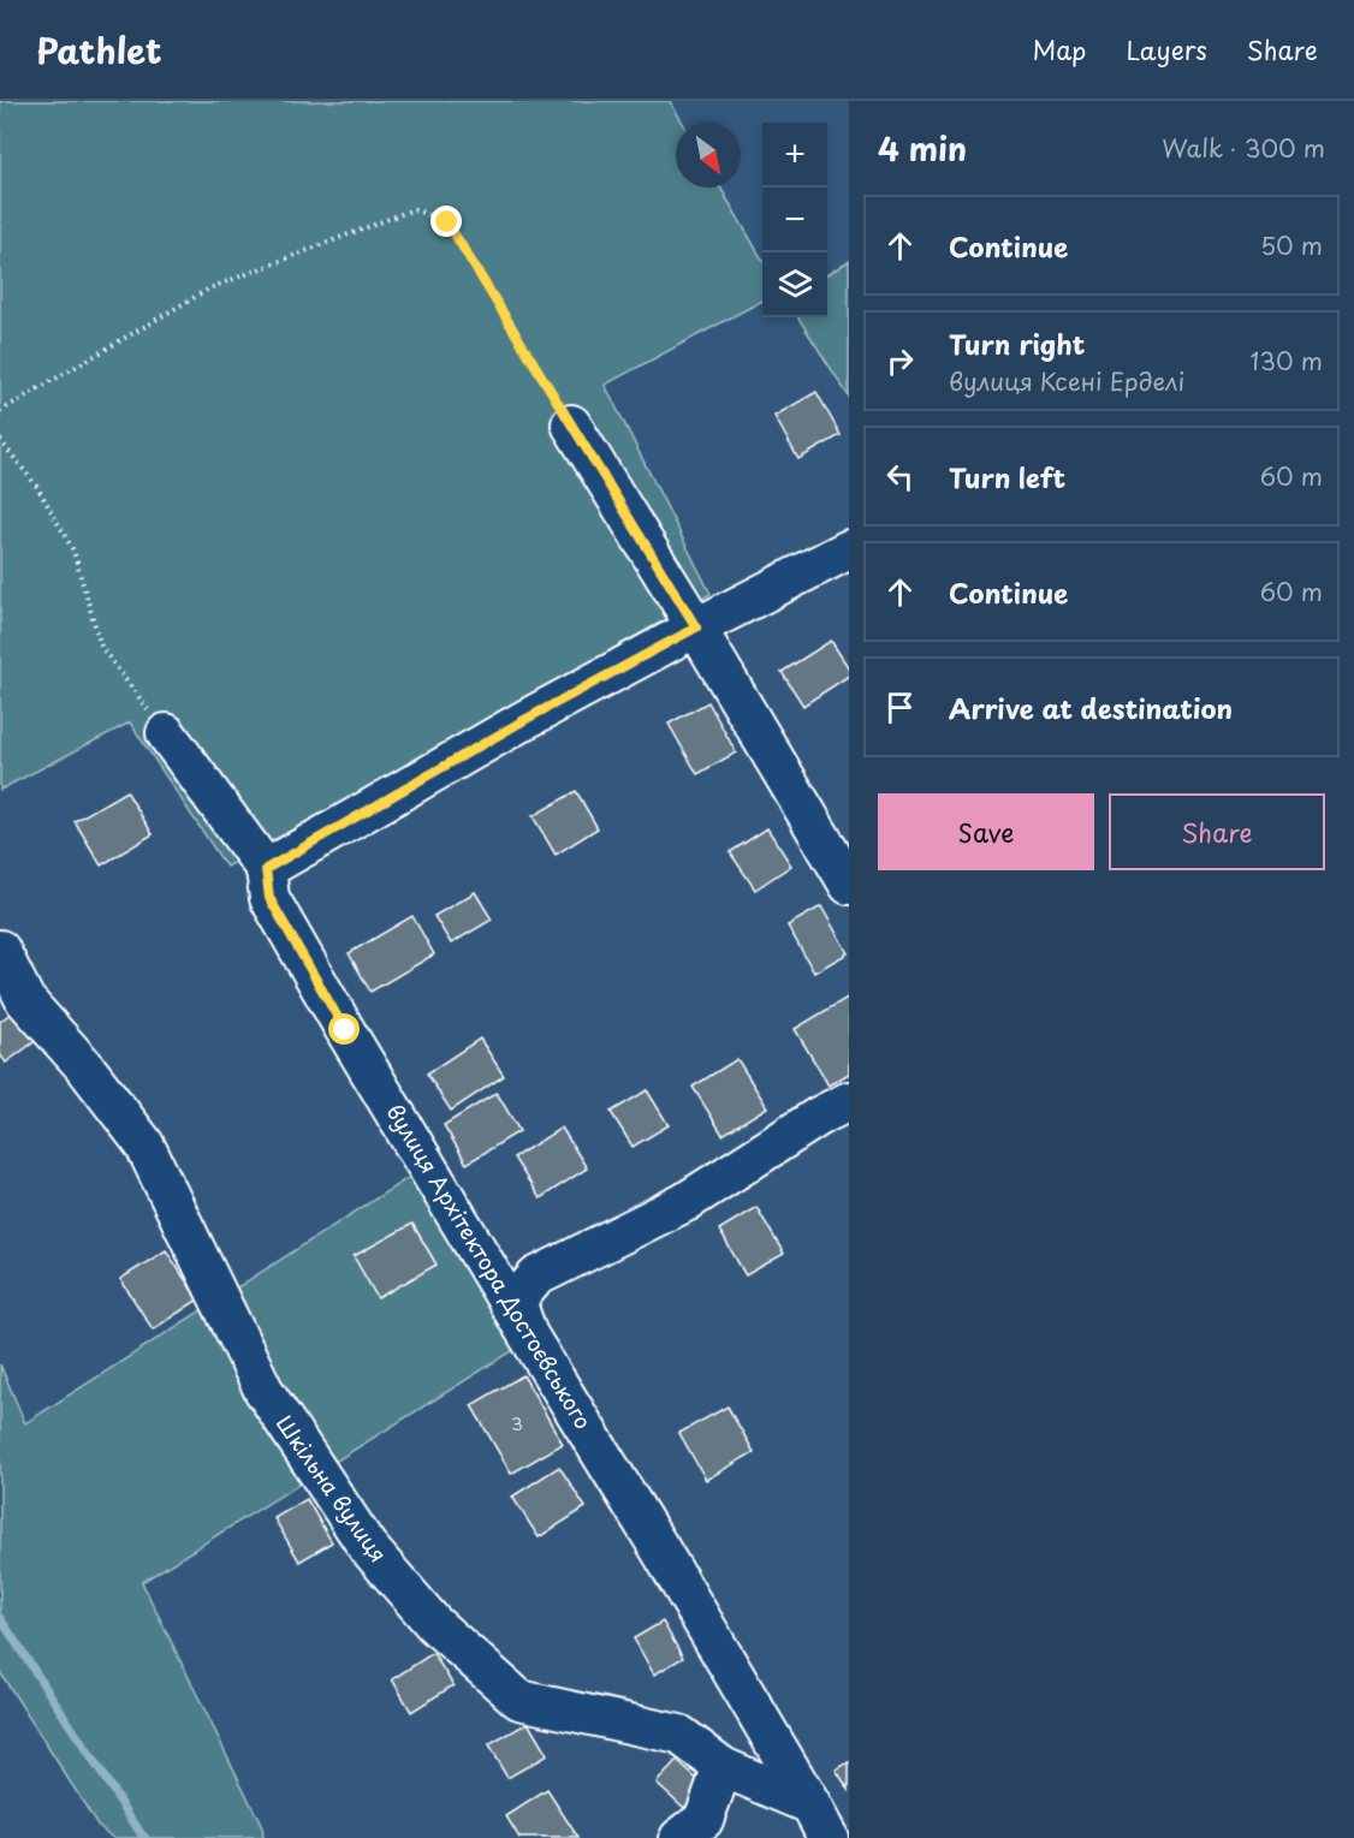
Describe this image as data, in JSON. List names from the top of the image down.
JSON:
{
  "streets": {
    "street": ["вулиця Архітектора Достоєвського", "Шкільна вулиця"]
  },
  "crossings": [
    ["вулиця Архітектора Достоєвського", "Шкільна вулиця"]
  ],
  "house_numbers": ["3"],
  "north": "bottom right",
  "page": {
    "header": "Pathlet",
    "nav": ["Map", "Layers", "Share"],
    "heading": ["4 min", "Walk · 300 m"],
    "map_buttons": ["+", "−"],
    "list": [
      ["Continue", "50 m"],
      ["Turn right", "вулиця Ксені Ерделі", "130 m"],
      ["Turn left", "60 m"],
      ["Continue", "60 m"],
      "Arrive at destination"
    ],
    "buttons": ["Save", "Share"]
  }
}
